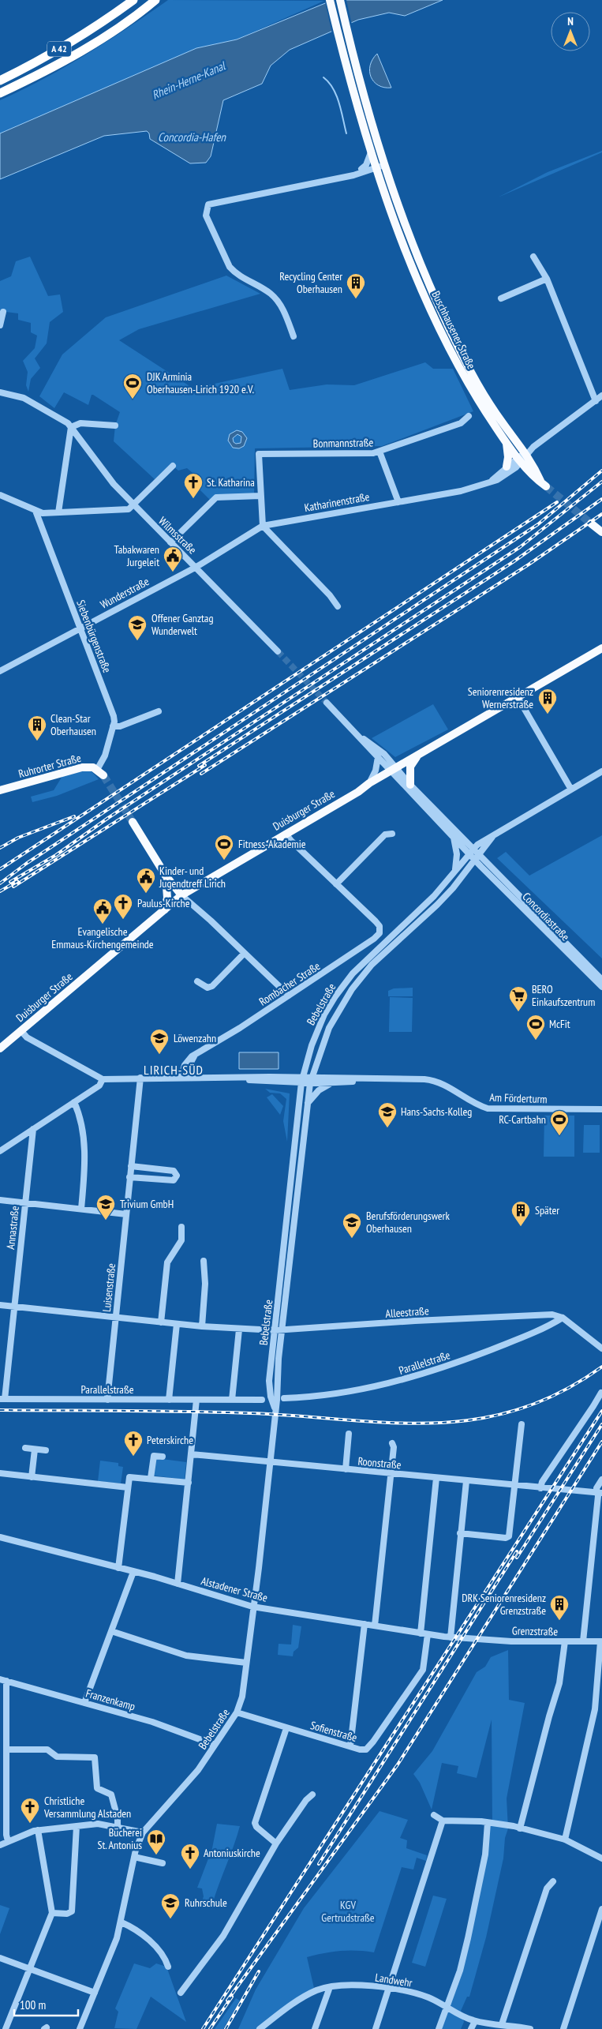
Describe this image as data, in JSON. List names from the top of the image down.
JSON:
{
  "streets": {
    "highway": ["A 42"],
    "main road": ["Buschhausener Straße", "Ruhrorter Straße", "Duisburger Straße"],
    "street": [
      "Bonmannstraße",
      "Katharinenstraße",
      "Wilmsstraße",
      "Wunderstraße",
      "Siebenbürgenstraße",
      "Concordiastraße",
      "Rombacher Straße",
      "Bebelstraße",
      "Am Förderturm",
      "Annastraße",
      "Luisenstraße",
      "Alleestraße",
      "Parallelstraße",
      "Roonstraße",
      "Alstadener Straße",
      "Grenzstraße",
      "Franzenkamp",
      "Sofienstraße",
      "Landwehr"
    ]
  },
  "crossings": [
    ["Buschhausener Straße", "Katharinenstraße"],
    ["Katharinenstraße", "Wilmsstraße"],
    ["Katharinenstraße", "Wunderstraße"],
    ["Wilmsstraße", "Wunderstraße"],
    ["Wunderstraße", "Siebenbürgenstraße"],
    ["Siebenbürgenstraße", "Ruhrorter Straße"],
    ["Duisburger Straße", "Concordiastraße"],
    ["Concordiastraße", "Bebelstraße"],
    ["Rombacher Straße", "Am Förderturm"],
    ["Bebelstraße", "Am Förderturm"],
    ["Bebelstraße", "Alleestraße"],
    ["Bebelstraße", "Roonstraße"],
    ["Bebelstraße", "Alstadener Straße"],
    ["Bebelstraße", "Franzenkamp"],
    ["Bebelstraße", "Sofienstraße"],
    ["Am Förderturm", "Luisenstraße"],
    ["Annastraße", "Alleestraße"],
    ["Annastraße", "Parallelstraße"],
    ["Luisenstraße", "Alleestraße"],
    ["Luisenstraße", "Parallelstraße"],
    ["Alleestraße", "Parallelstraße"],
    ["Alstadener Straße", "Grenzstraße"],
    ["Alstadener Straße", "Sofienstraße"]
  ],
  "districts": ["LIRICH-SÜD"],
  "water": ["Rhein-Herne-Kanal", "Concordia-Hafen"],
  "parks": ["KGV Gertrudstraße"],
  "places": {
    "building": [
      "Recycling Center Oberhausen",
      "Seniorenresidenz Wernerstraße",
      "Clean-Star Oberhausen",
      "Später",
      "DRK Seniorenresidenz Grenzstraße"
    ],
    "sports": [
      "DJK Arminia Oberhausen-Lirich 1920 e.V.",
      "Fitness-Akademie",
      "McFit",
      "RC-Cartbahn"
    ],
    "church": [
      "St. Katharina",
      "Paulus-Kirche",
      "Peterskirche",
      "Christliche Versammlung Alstaden",
      "Antoniuskirche"
    ],
    "public building": ["Tabakwaren Jurgeleit", "Kinder- und Jugendtreff Lirich", "Evangelische Emmaus-Kirchengemeinde"],
    "school or university": [
      "Offener Ganztag Wunderwelt",
      "Löwenzahn",
      "Hans-Sachs-Kolleg",
      "Trivium GmbH",
      "Berufsförderungswerk Oberhausen",
      "Ruhrschule"
    ],
    "supermarket": ["BERO Einkaufszentrum"],
    "library": ["Bücherei St. Antonius"]
  },
  "scale_bar": "100 m",
  "north": "top"
}
